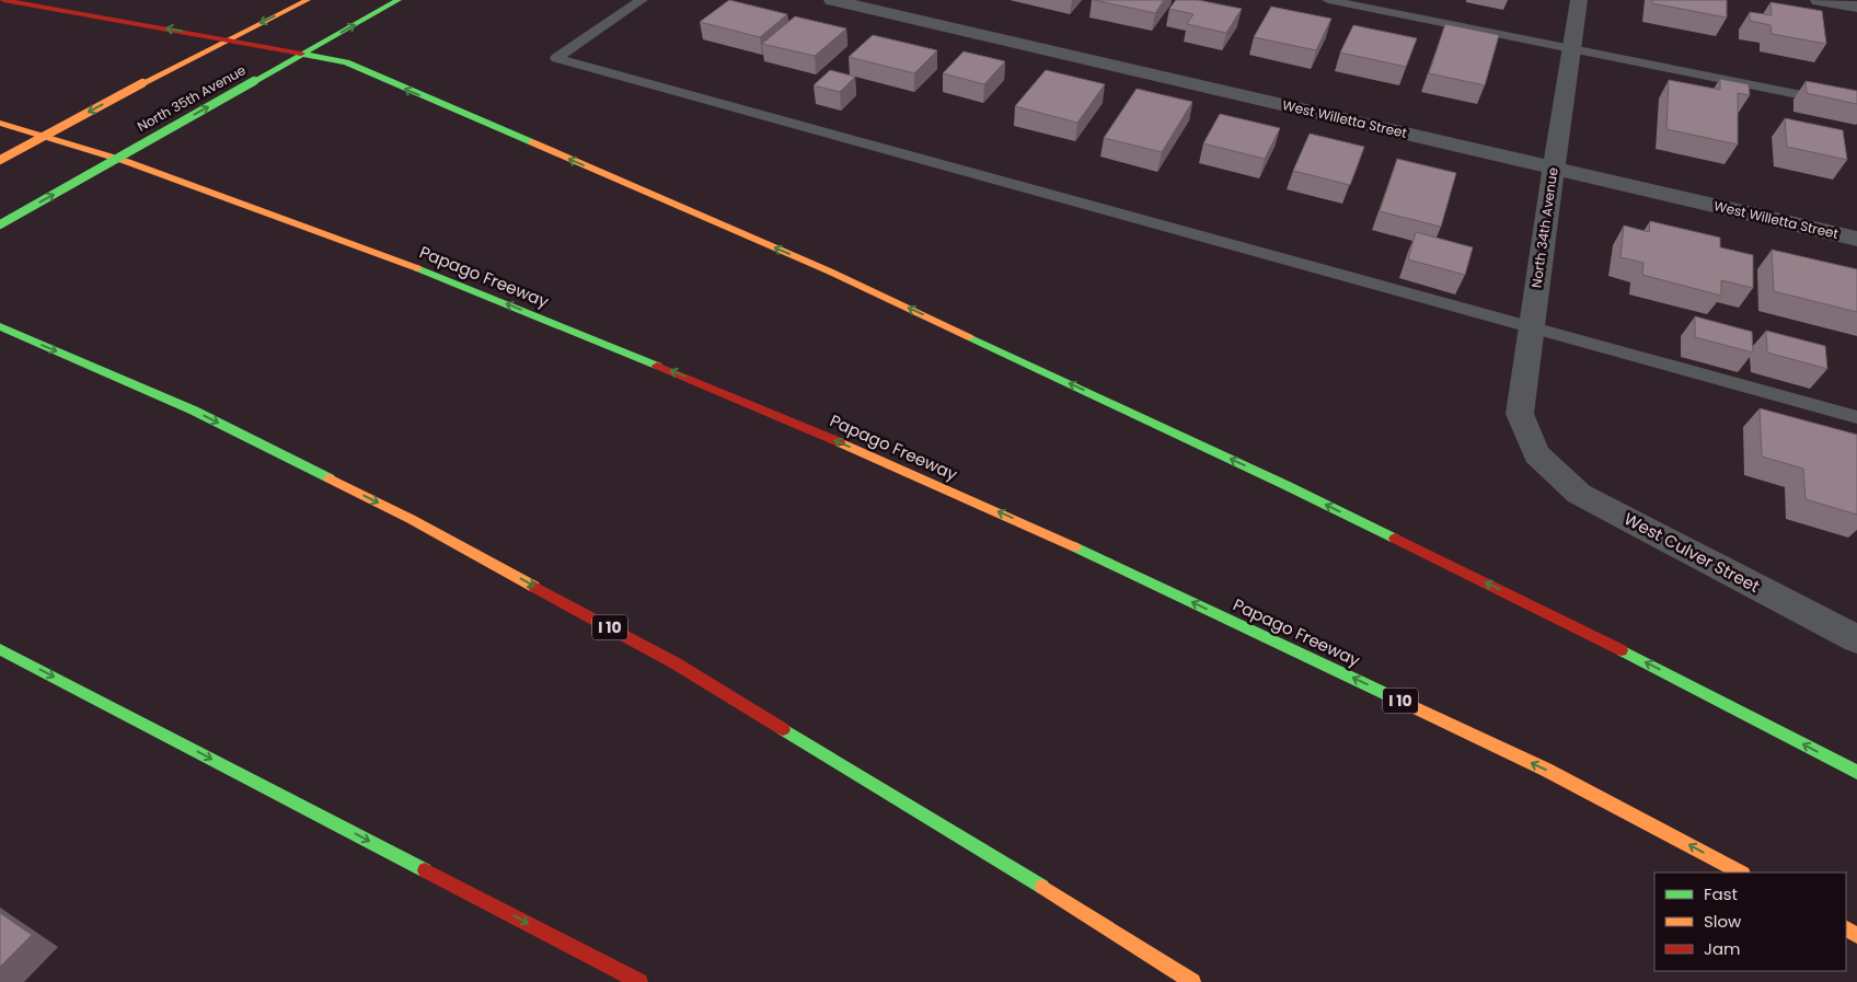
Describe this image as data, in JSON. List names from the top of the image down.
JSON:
{
  "streets": {
    "main road": ["North 35th Avenue", "Papago Freeway", "I 10"],
    "street": ["West Willetta Street", "North 34th Avenue", "West Culver Street"]
  },
  "crossings": [
    ["West Willetta Street", "North 34th Avenue"],
    ["North 34th Avenue", "West Culver Street"]
  ],
  "one_way": ["Papago Freeway"],
  "legend": ["Fast", "Slow", "Jam"]
}
